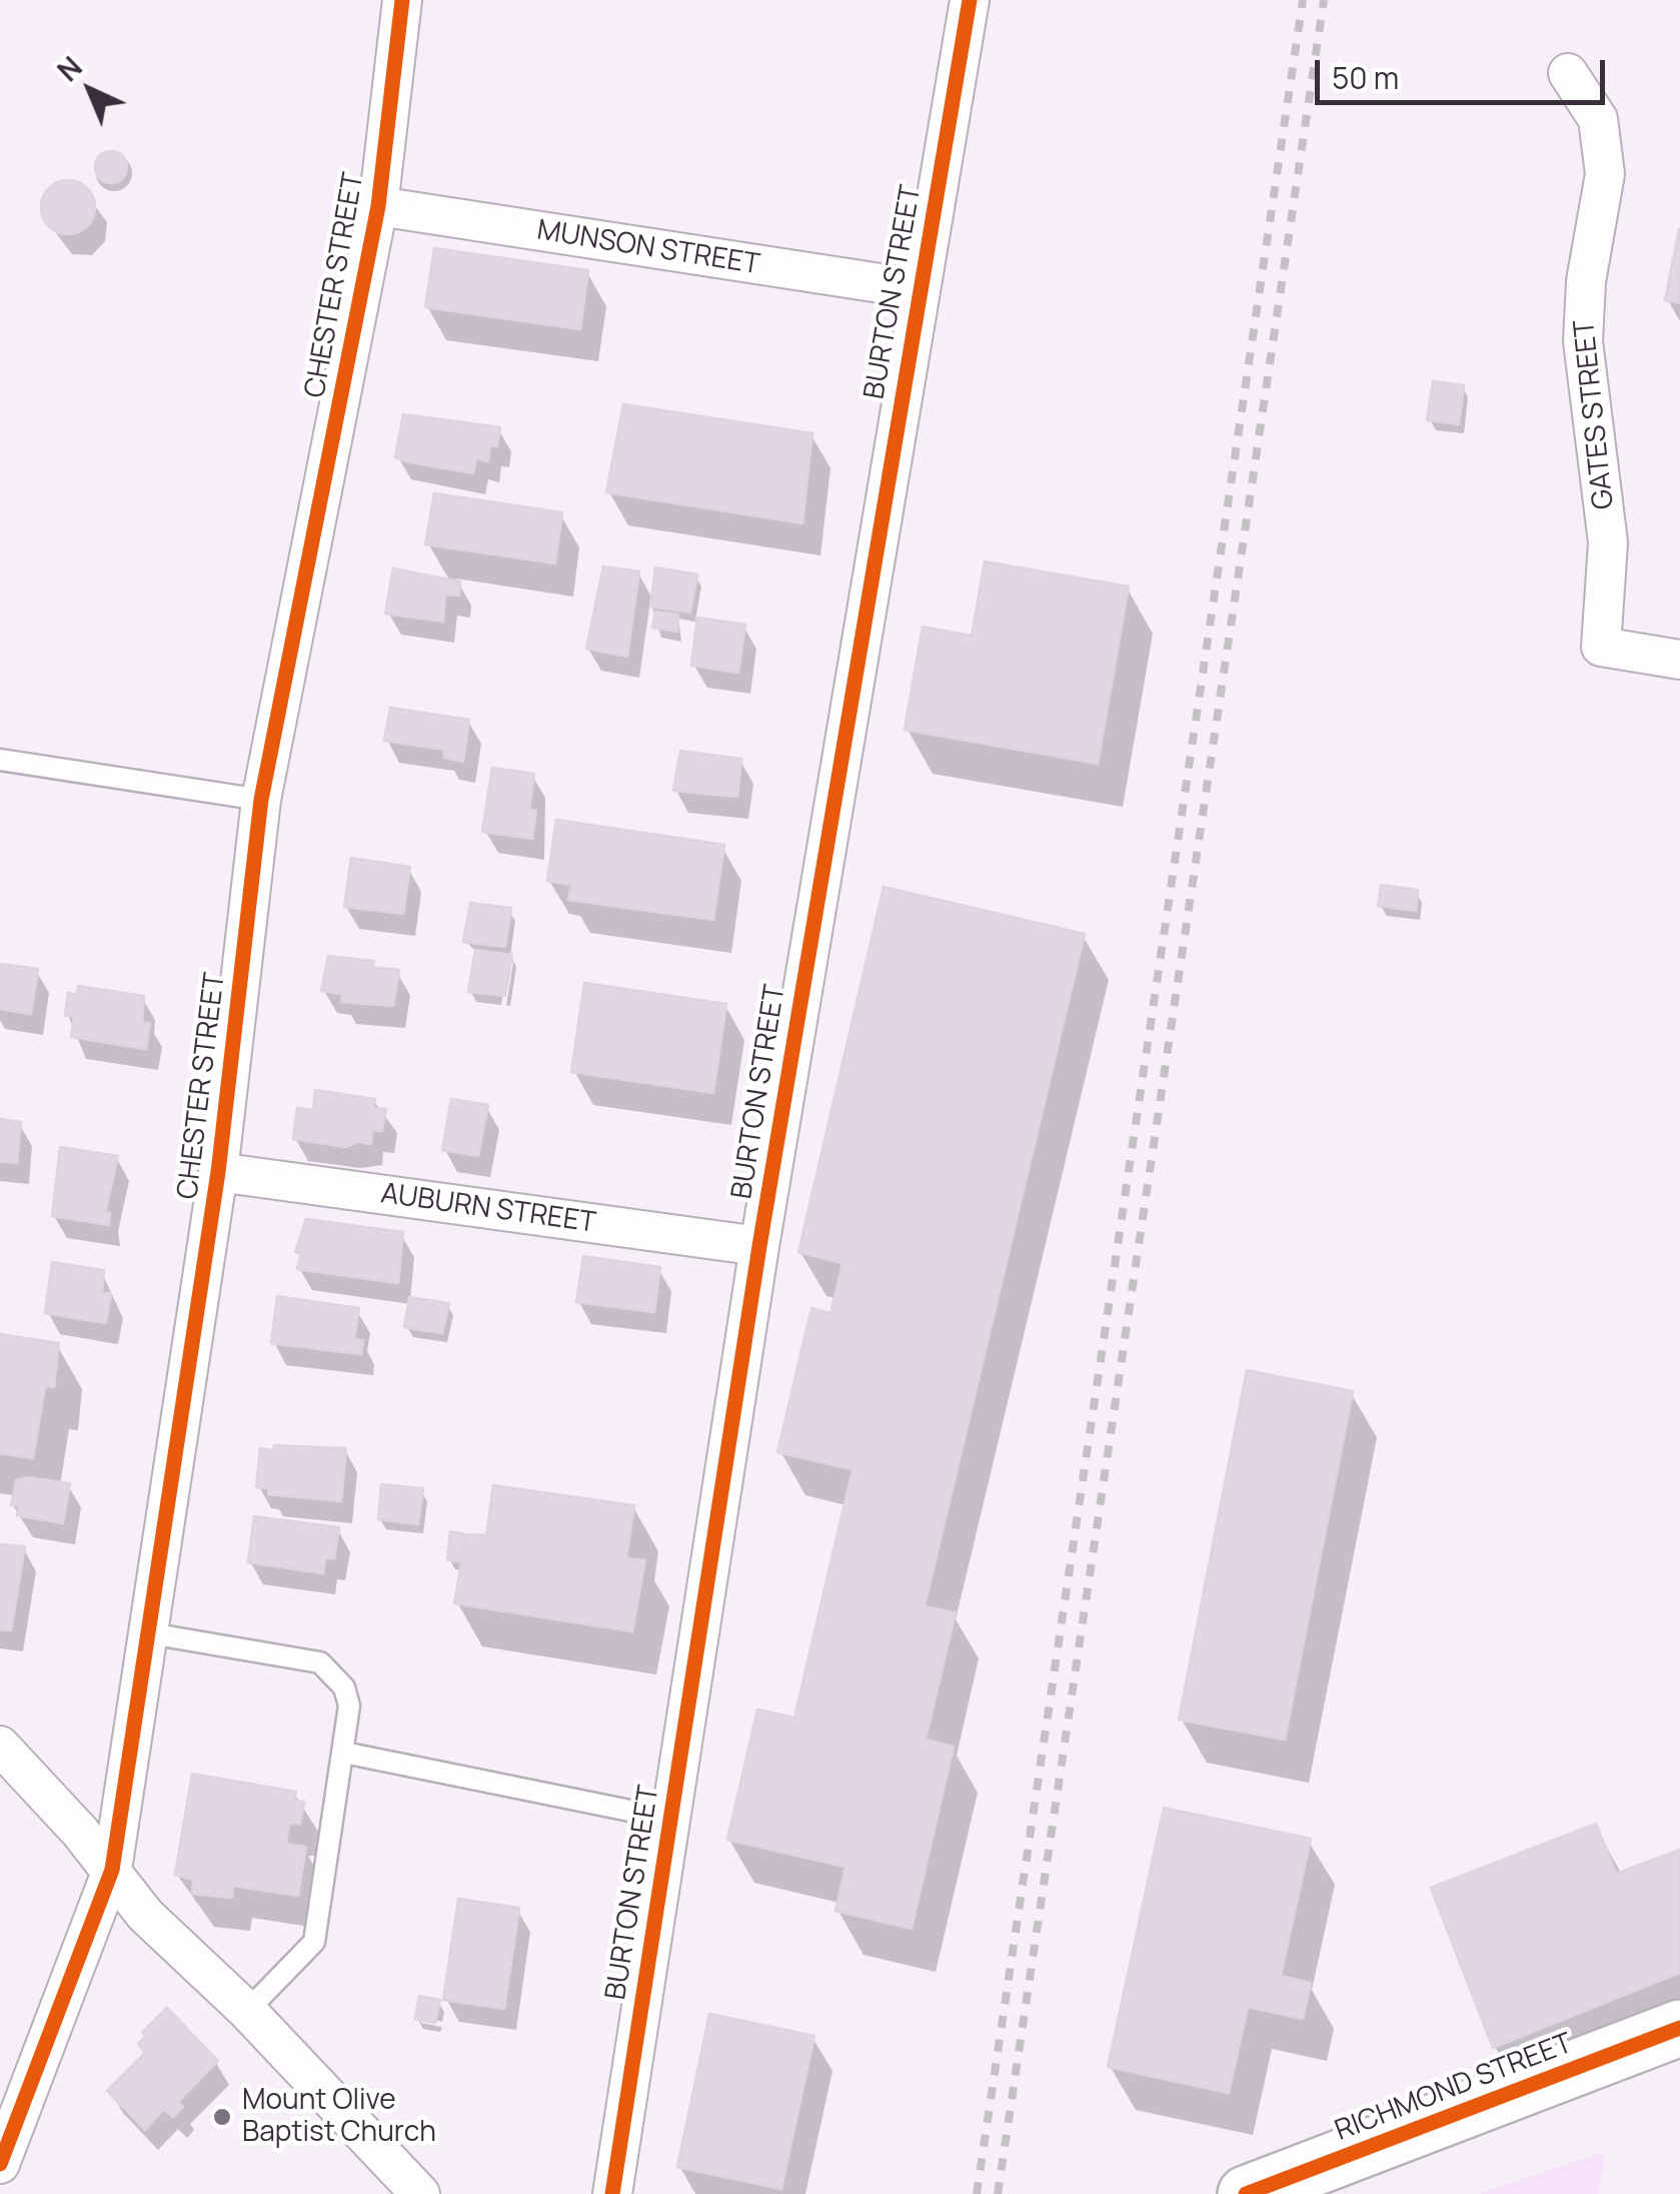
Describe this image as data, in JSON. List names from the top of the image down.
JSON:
{
  "streets": {
    "main road": ["RICHMOND STREET"],
    "street": [
      "MUNSON STREET",
      "CHESTER STREET",
      "BURTON STREET",
      "GATES STREET",
      "AUBURN STREET"
    ]
  },
  "crossings": [
    ["MUNSON STREET", "CHESTER STREET"],
    ["MUNSON STREET", "BURTON STREET"],
    ["CHESTER STREET", "AUBURN STREET"],
    ["BURTON STREET", "AUBURN STREET"]
  ],
  "places": ["Mount Olive Baptist Church"],
  "scale_bar": "50 m",
  "north": "top left"
}
